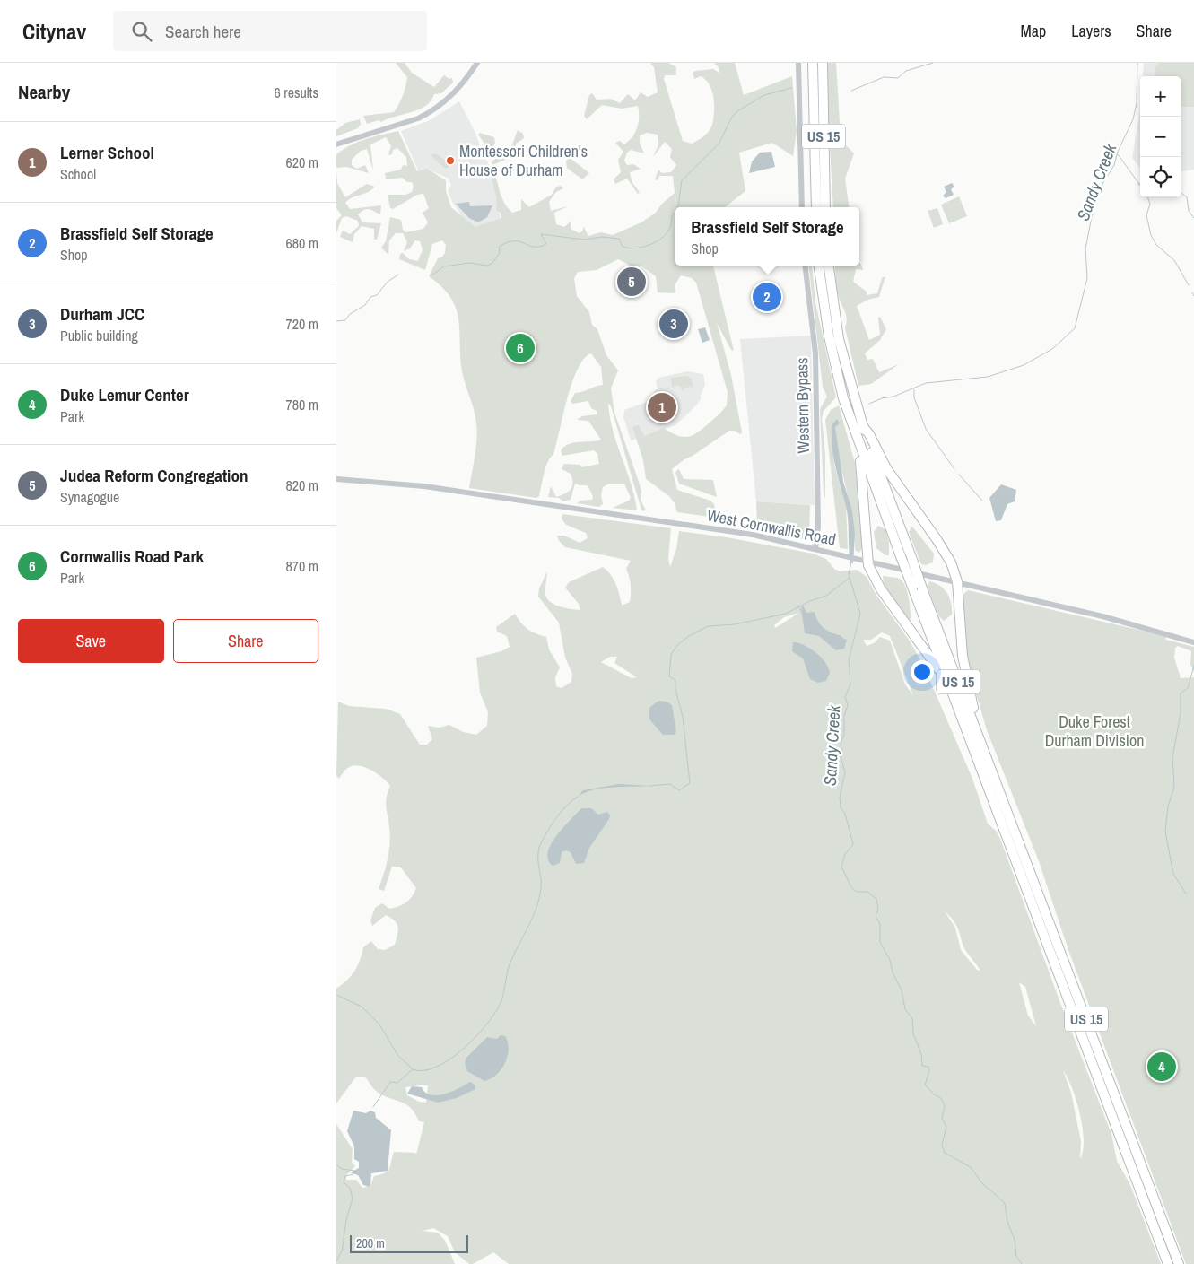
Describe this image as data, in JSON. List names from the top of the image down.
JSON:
{
  "streets": {
    "highway": ["US 15"],
    "street": ["Western Bypass", "West Cornwallis Road"]
  },
  "crossings": [
    ["Western Bypass", "West Cornwallis Road"]
  ],
  "water": ["Sandy Creek"],
  "parks": ["Duke Forest Durham Division"],
  "places": ["Montessori Children's House of Durham"],
  "scale_bar": "200 m",
  "page": {
    "header": "Citynav",
    "search": "Search here",
    "nav": ["Map", "Layers", "Share"],
    "heading": ["Nearby", "6 results"],
    "map_buttons": ["+", "−"],
    "list": [
      {
        "mark": "1",
        "name": "Lerner School",
        "note": "School",
        "value": "620 m"
      },
      {
        "mark": "2",
        "name": "Brassfield Self Storage",
        "note": "Shop",
        "value": "680 m"
      },
      {
        "mark": "3",
        "name": "Durham JCC",
        "note": "Public building",
        "value": "720 m"
      },
      {
        "mark": "4",
        "name": "Duke Lemur Center",
        "note": "Park",
        "value": "780 m"
      },
      {
        "mark": "5",
        "name": "Judea Reform Congregation",
        "note": "Synagogue",
        "value": "820 m"
      },
      {
        "mark": "6",
        "name": "Cornwallis Road Park",
        "note": "Park",
        "value": "870 m"
      }
    ],
    "popup": ["Brassfield Self Storage", "Shop"],
    "pins": [
      "5",
      "2",
      "3",
      "6",
      "1",
      "4"
    ],
    "buttons": ["Save", "Share"],
    "scale": "200 m"
  }
}
